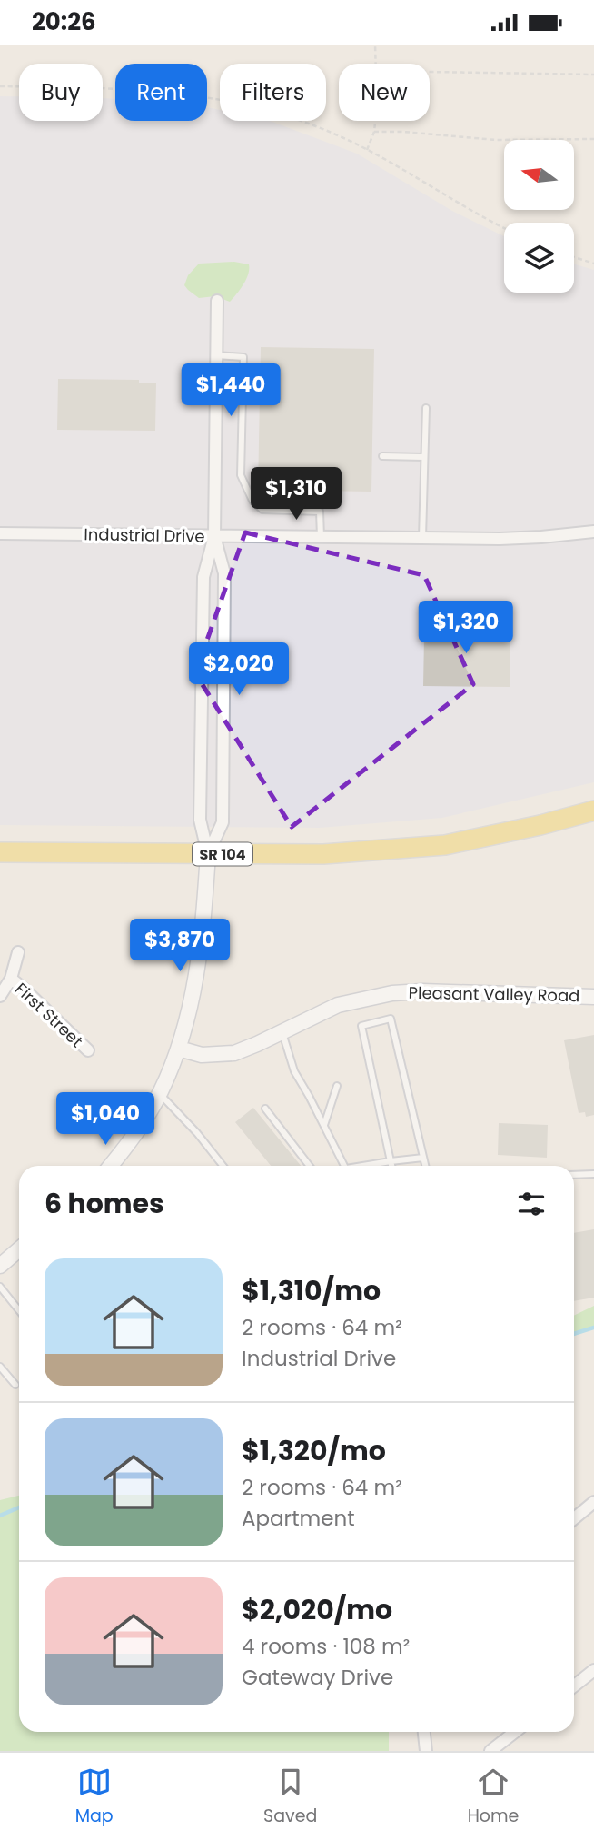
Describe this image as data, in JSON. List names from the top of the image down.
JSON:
{
  "streets": {
    "main road": ["SR 104"],
    "street": ["Industrial Drive", "Pleasant Valley Road", "First Street"]
  },
  "north": "left",
  "page": {
    "status": "20:26",
    "chip": [
      "Buy",
      "Rent",
      "Filters",
      "New"
    ],
    "price": [
      "$1,440",
      "$1,310",
      "$1,320",
      "$2,020",
      "$3,870",
      "$1,040"
    ],
    "heading": "6 homes",
    "list": [
      {
        "name": "$1,310/mo",
        "note": "2 rooms · 64 m² · Industrial Drive"
      },
      {
        "name": "$1,320/mo",
        "note": "2 rooms · 64 m² · Apartment"
      },
      {
        "name": "$2,020/mo",
        "note": "4 rooms · 108 m² · Gateway Drive"
      }
    ],
    "tabs": ["Map", "Saved", "Home"]
  }
}
